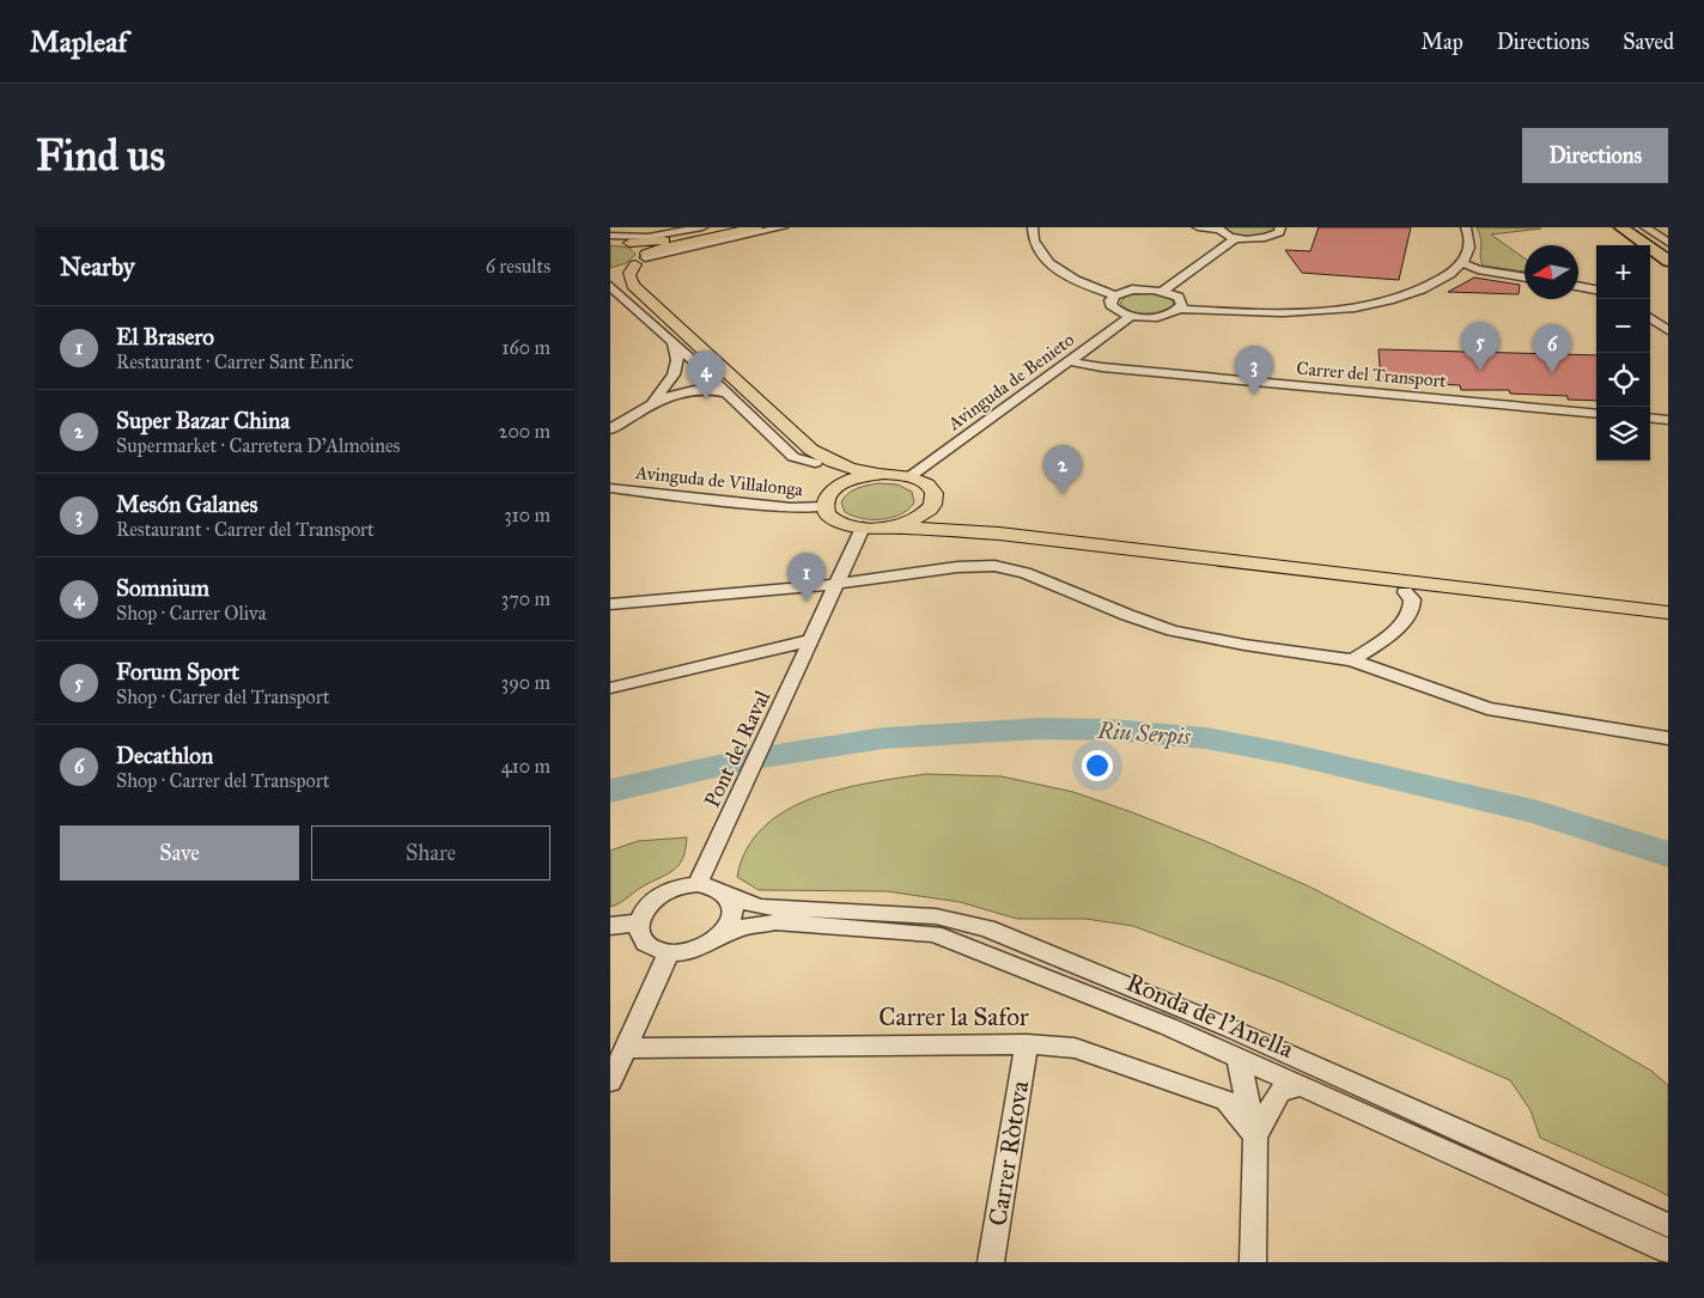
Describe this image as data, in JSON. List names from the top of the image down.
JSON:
{
  "streets": {
    "street": [
      "Carrer del Transport",
      "Avinguda de Benieto",
      "Avinguda de Villalonga",
      "Pont del Raval",
      "Ronda de l'Anella",
      "Carrer la Safor",
      "Carrer Ròtova"
    ]
  },
  "crossings": [
    ["Carrer del Transport", "Avinguda de Benieto"],
    ["Pont del Raval", "Ronda de l'Anella"],
    ["Carrer la Safor", "Carrer Ròtova"]
  ],
  "water": ["Riu Serpis"],
  "north": "left",
  "page": {
    "header": "Mapleaf",
    "nav": ["Map", "Directions", "Saved"],
    "buttons": [
      "Directions",
      ["Save", "Share"]
    ],
    "title": "Find us",
    "heading": ["Nearby", "6 results"],
    "map_buttons": ["+", "−"],
    "list": [
      {
        "mark": "1",
        "name": "El Brasero",
        "note": "Restaurant · Carrer Sant Enric",
        "value": "160 m"
      },
      {
        "mark": "2",
        "name": "Super Bazar China",
        "note": "Supermarket · Carretera D'Almoines",
        "value": "200 m"
      },
      {
        "mark": "3",
        "name": "Mesón Galanes",
        "note": "Restaurant · Carrer del Transport",
        "value": "310 m"
      },
      {
        "mark": "4",
        "name": "Somnium",
        "note": "Shop · Carrer Oliva",
        "value": "370 m"
      },
      {
        "mark": "5",
        "name": "Forum Sport",
        "note": "Shop · Carrer del Transport",
        "value": "390 m"
      },
      {
        "mark": "6",
        "name": "Decathlon",
        "note": "Shop · Carrer del Transport",
        "value": "410 m"
      }
    ],
    "pins": [
      "5",
      "6",
      "3",
      "4",
      "2",
      "1"
    ]
  }
}
